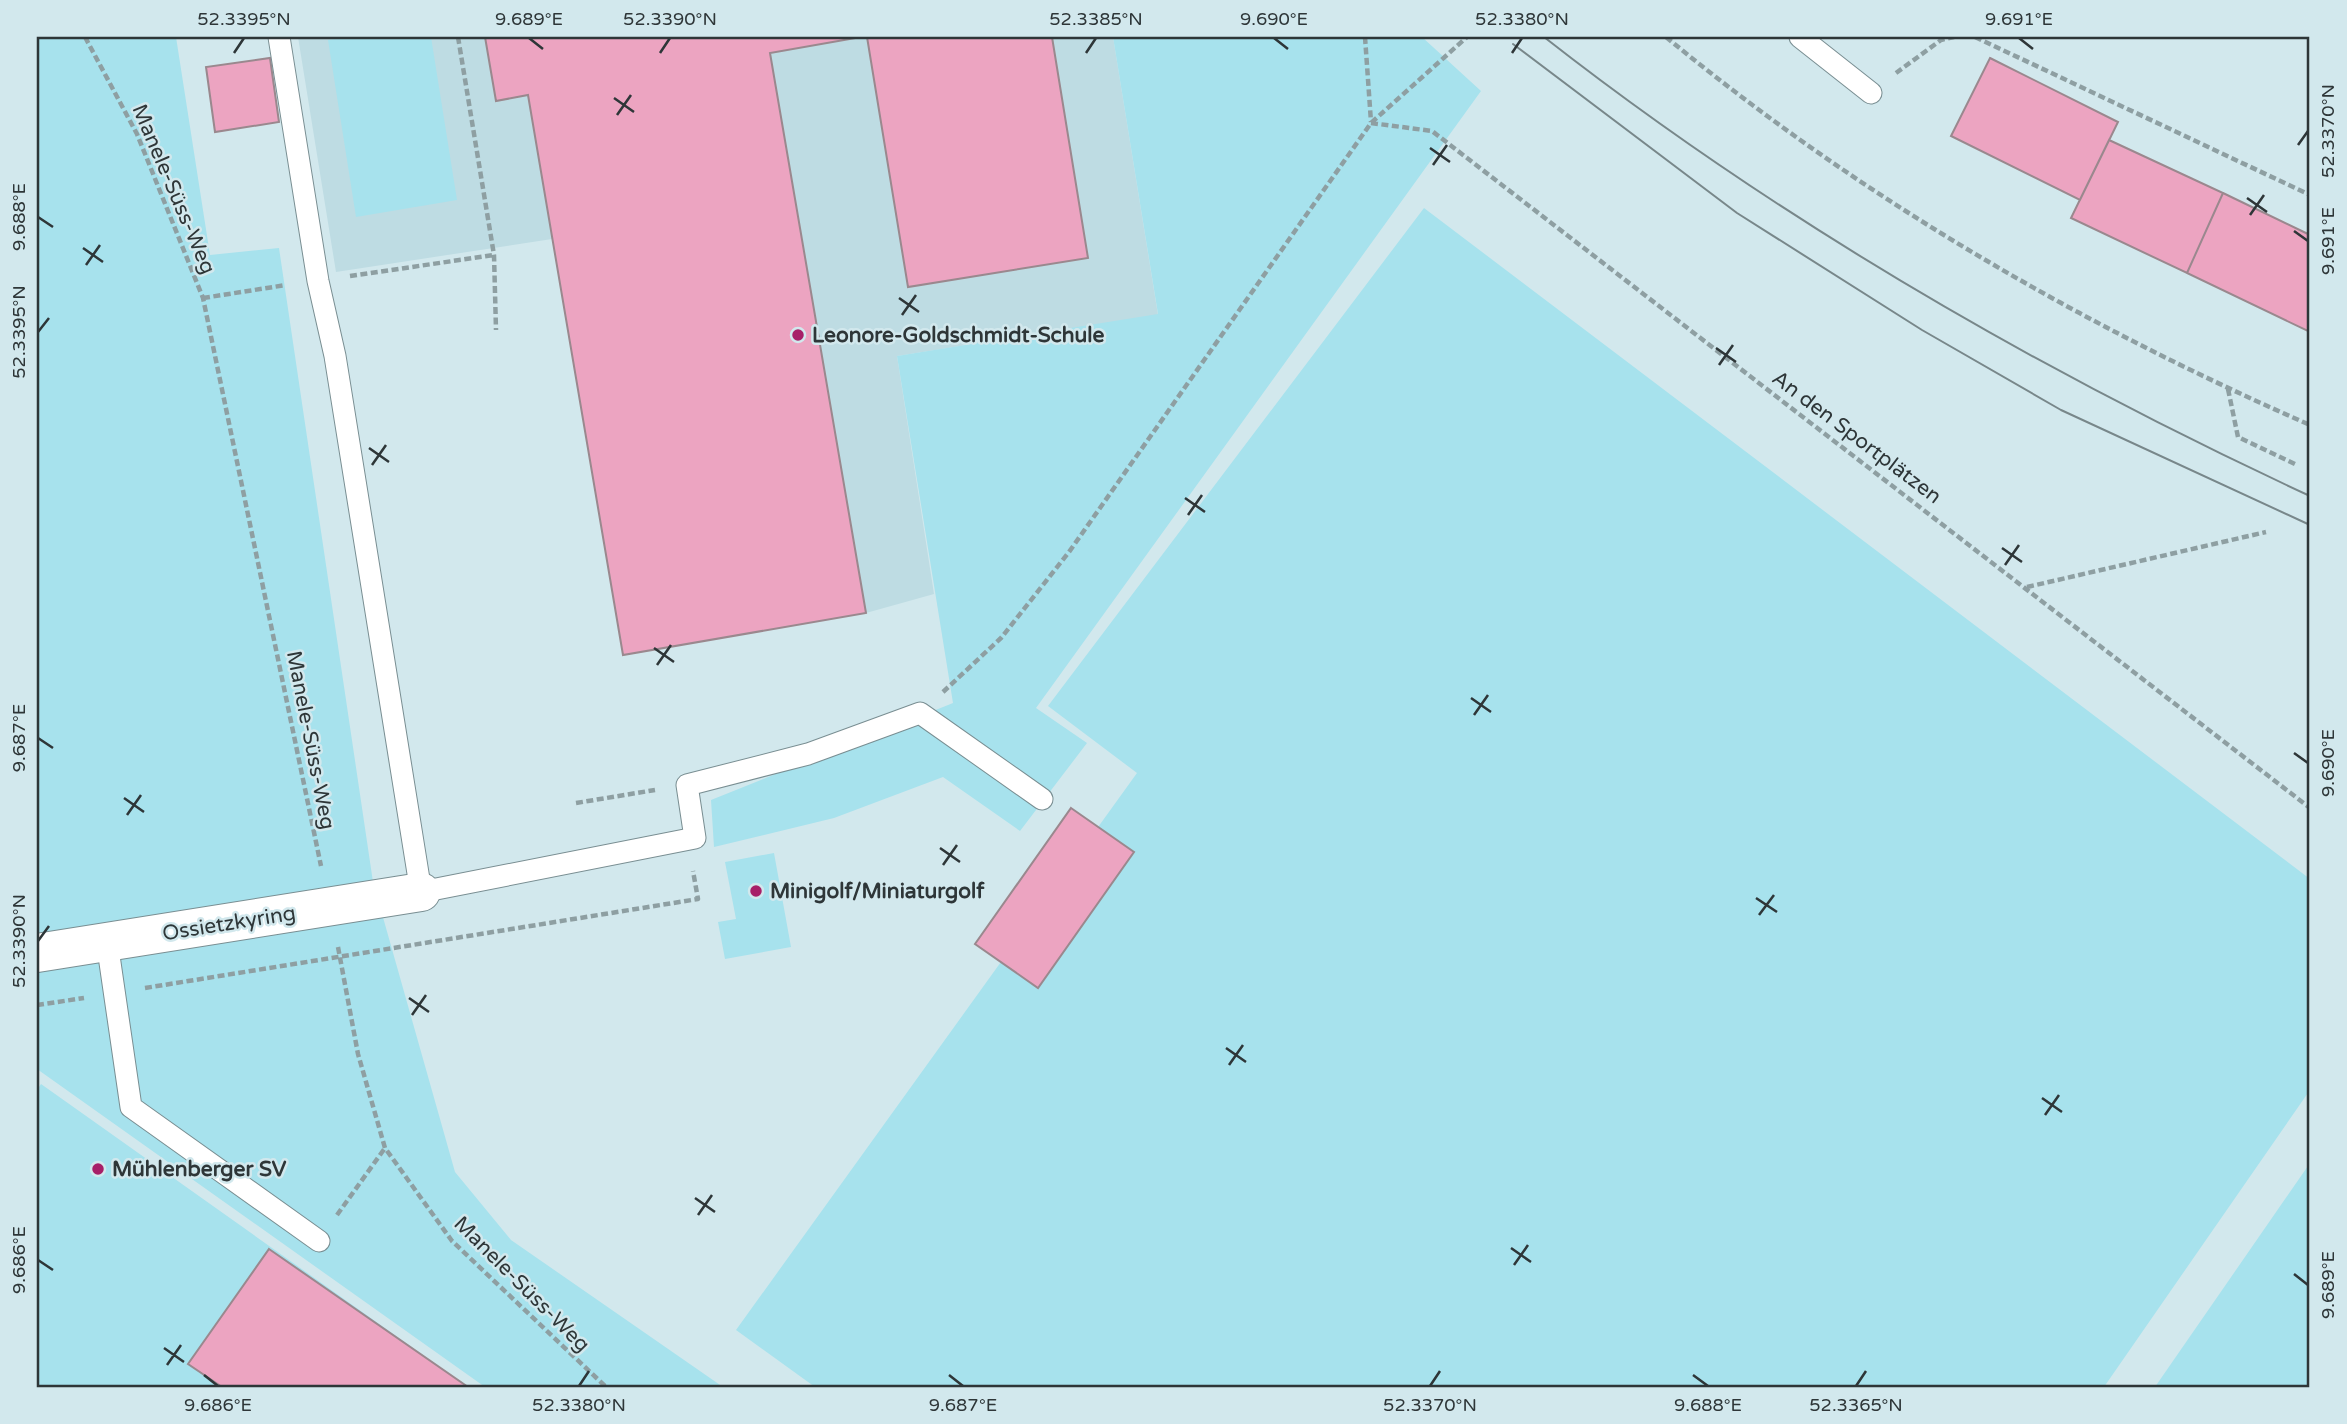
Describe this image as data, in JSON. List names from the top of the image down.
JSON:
{
  "streets": {
    "street": ["Ossietzkyring"],
    "path": ["Manele-Süss-Weg", "An den Sportplätzen"]
  },
  "crossings": [
    ["Manele-Süss-Weg", "Ossietzkyring"]
  ],
  "places": ["Leonore-Goldschmidt-Schule", "Minigolf/Miniaturgolf", "Mühlenberger SV"],
  "coordinates": [
    "52.3395°N",
    "9.689°E",
    "52.3390°N",
    "52.3385°N",
    "9.690°E",
    "52.3380°N",
    "9.691°E",
    "52.3370°N",
    "9.688°E",
    "9.687°E",
    "9.686°E",
    "52.3365°N"
  ]
}
